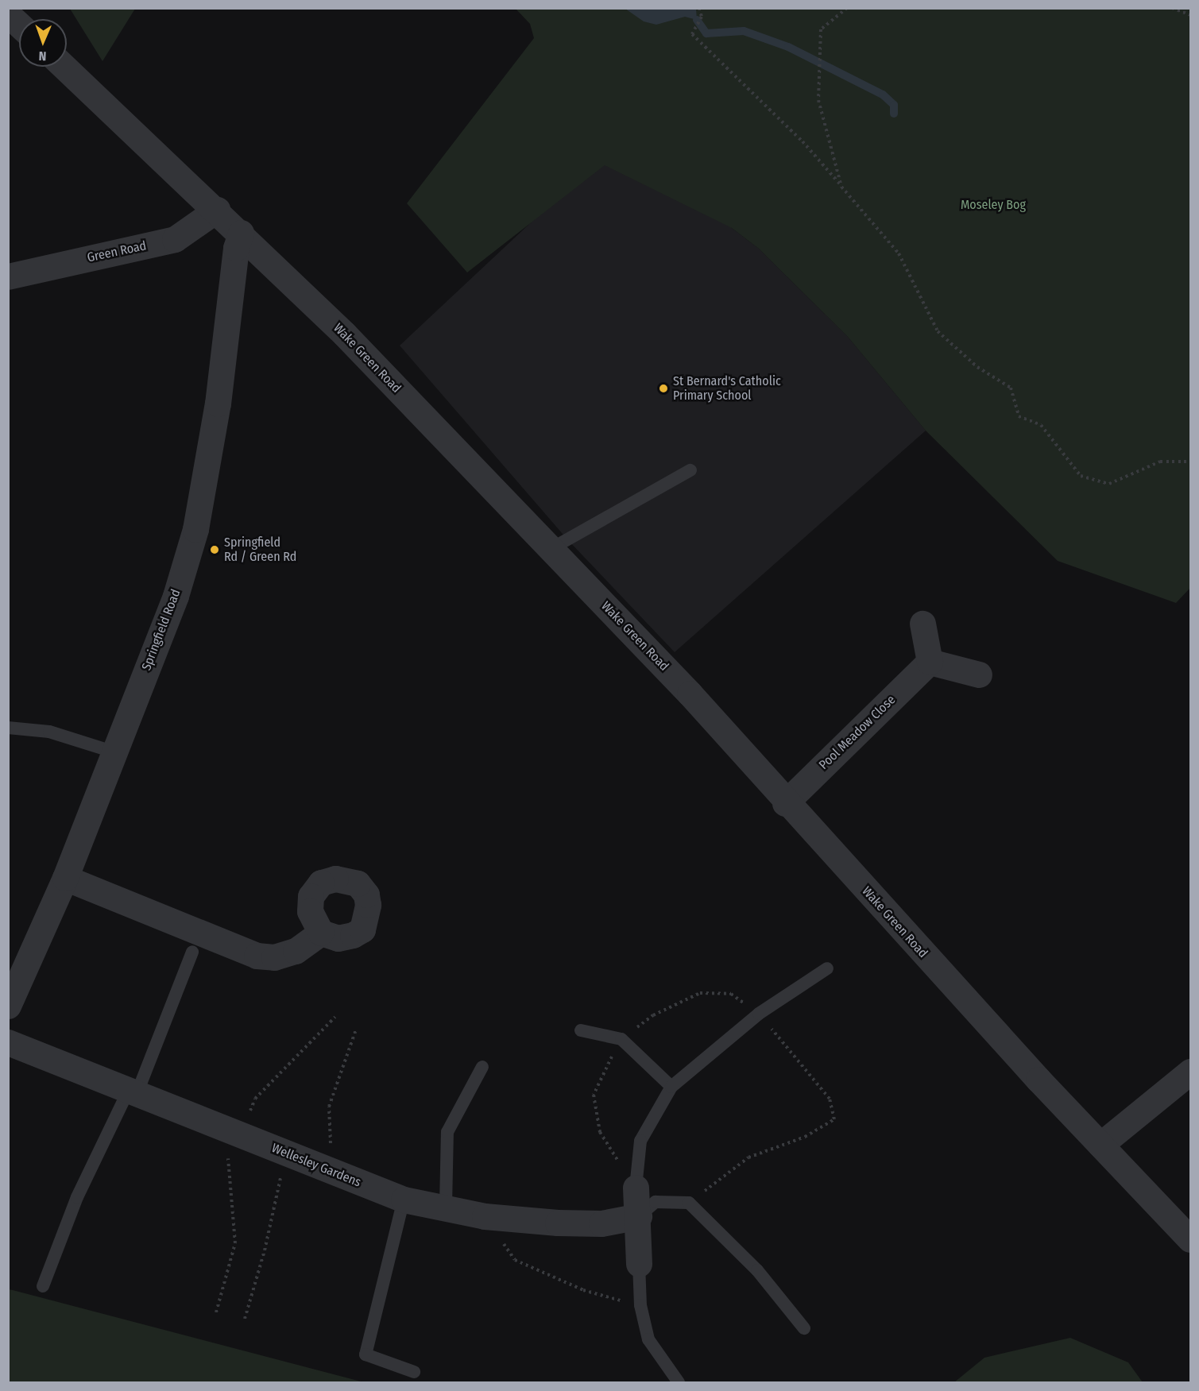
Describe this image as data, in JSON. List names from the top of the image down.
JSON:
{
  "streets": {
    "street": [
      "Green Road",
      "Wake Green Road",
      "Springfield Road",
      "Pool Meadow Close",
      "Wellesley Gardens"
    ]
  },
  "crossings": [
    ["Green Road", "Wake Green Road"],
    ["Wake Green Road", "Springfield Road"],
    ["Wake Green Road", "Pool Meadow Close"]
  ],
  "parks": ["Moseley Bog"],
  "places": ["St Bernard's Catholic Primary School", "Springfield Rd / Green Rd"],
  "north": "bottom"
}
